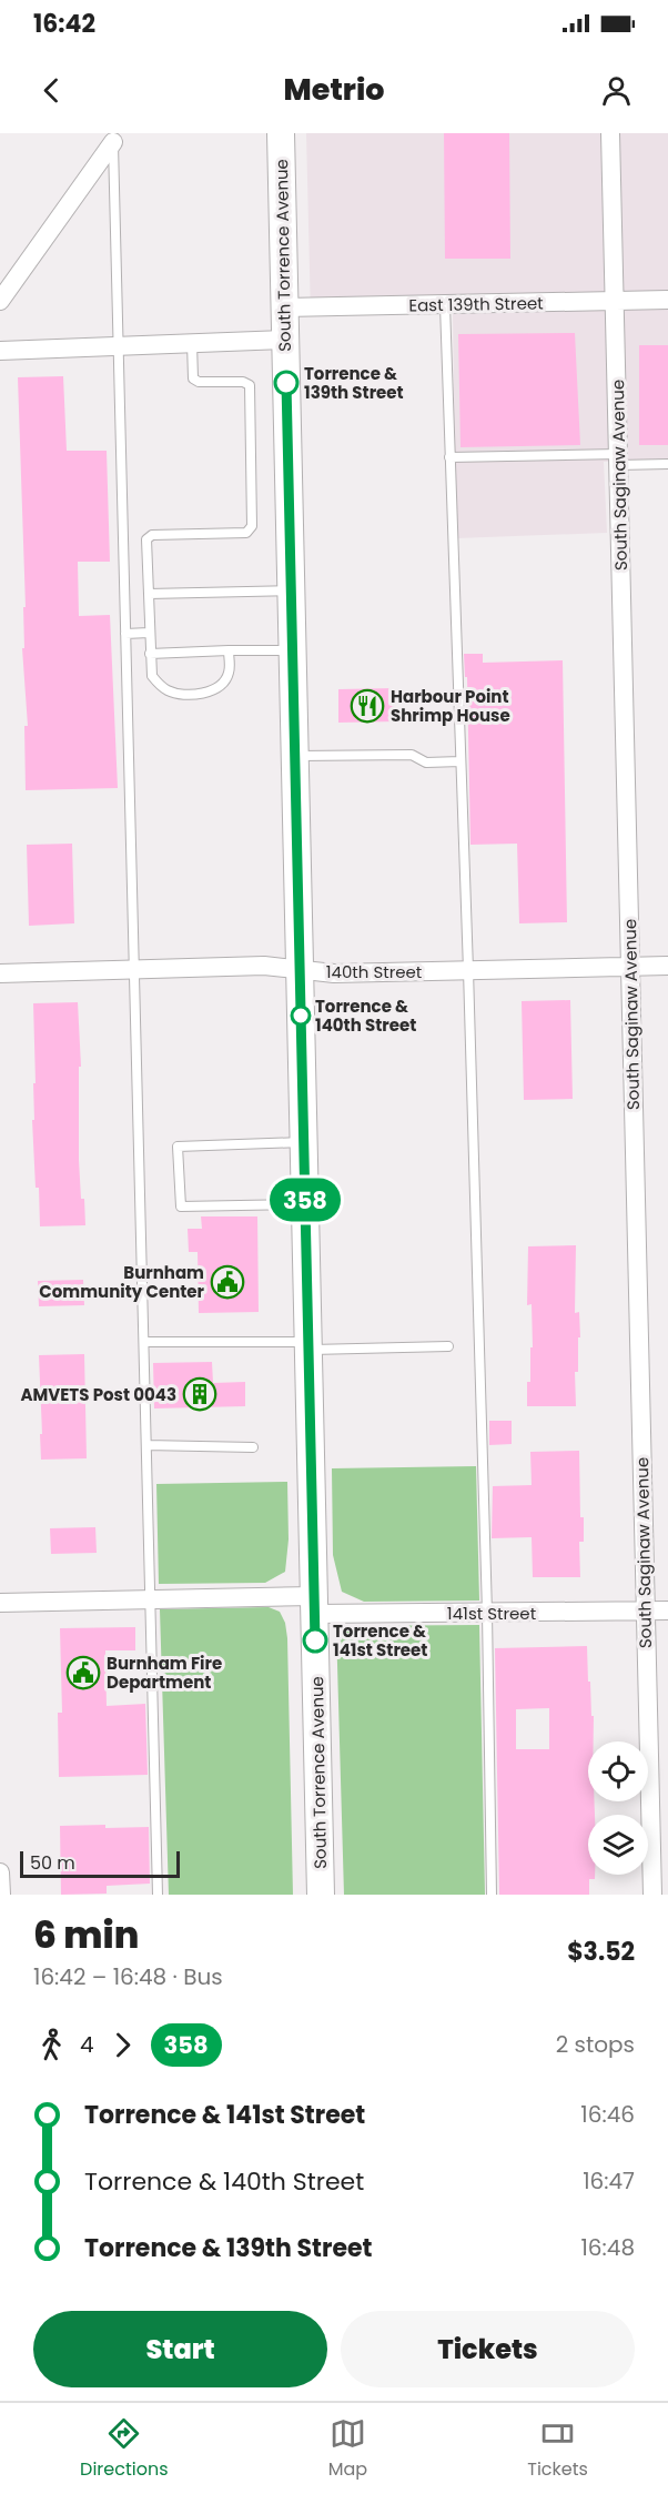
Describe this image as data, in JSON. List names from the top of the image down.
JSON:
{
  "streets": {
    "main road": ["South Torrence Avenue"],
    "street": [
      "East 139th Street",
      "South Saginaw Avenue",
      "140th Street",
      "141st Street"
    ]
  },
  "crossings": [
    ["South Torrence Avenue", "East 139th Street"],
    ["South Torrence Avenue", "140th Street"],
    ["South Torrence Avenue", "141st Street"],
    ["East 139th Street", "South Saginaw Avenue"],
    ["South Saginaw Avenue", "140th Street"],
    ["South Saginaw Avenue", "141st Street"]
  ],
  "places": {
    "other": ["Torrence & 139th Street", "Torrence & 140th Street", "Torrence & 141st Street"],
    "restaurant": ["Harbour Point Shrimp House"],
    "public building": ["Burnham Community Center", "Burnham Fire Department"],
    "building": ["AMVETS Post 0043"]
  },
  "lines": ["bus line 358"],
  "scale_bar": "50 m",
  "page": {
    "status": "16:42",
    "header": "Metrio",
    "on_map": "358",
    "scale": "50 m",
    "heading": ["6 min", "16:42 – 16:48 · Bus", "$3.52"],
    "legs": ["4", "358", "2 stops"],
    "list": [
      {
        "name": "Torrence & 141st Street",
        "value": "16:46"
      },
      {
        "name": "Torrence & 140th Street",
        "value": "16:47"
      },
      {
        "name": "Torrence & 139th Street",
        "value": "16:48"
      }
    ],
    "buttons": ["Start", "Tickets"],
    "tabs": ["Directions", "Map", "Tickets"]
  }
}
